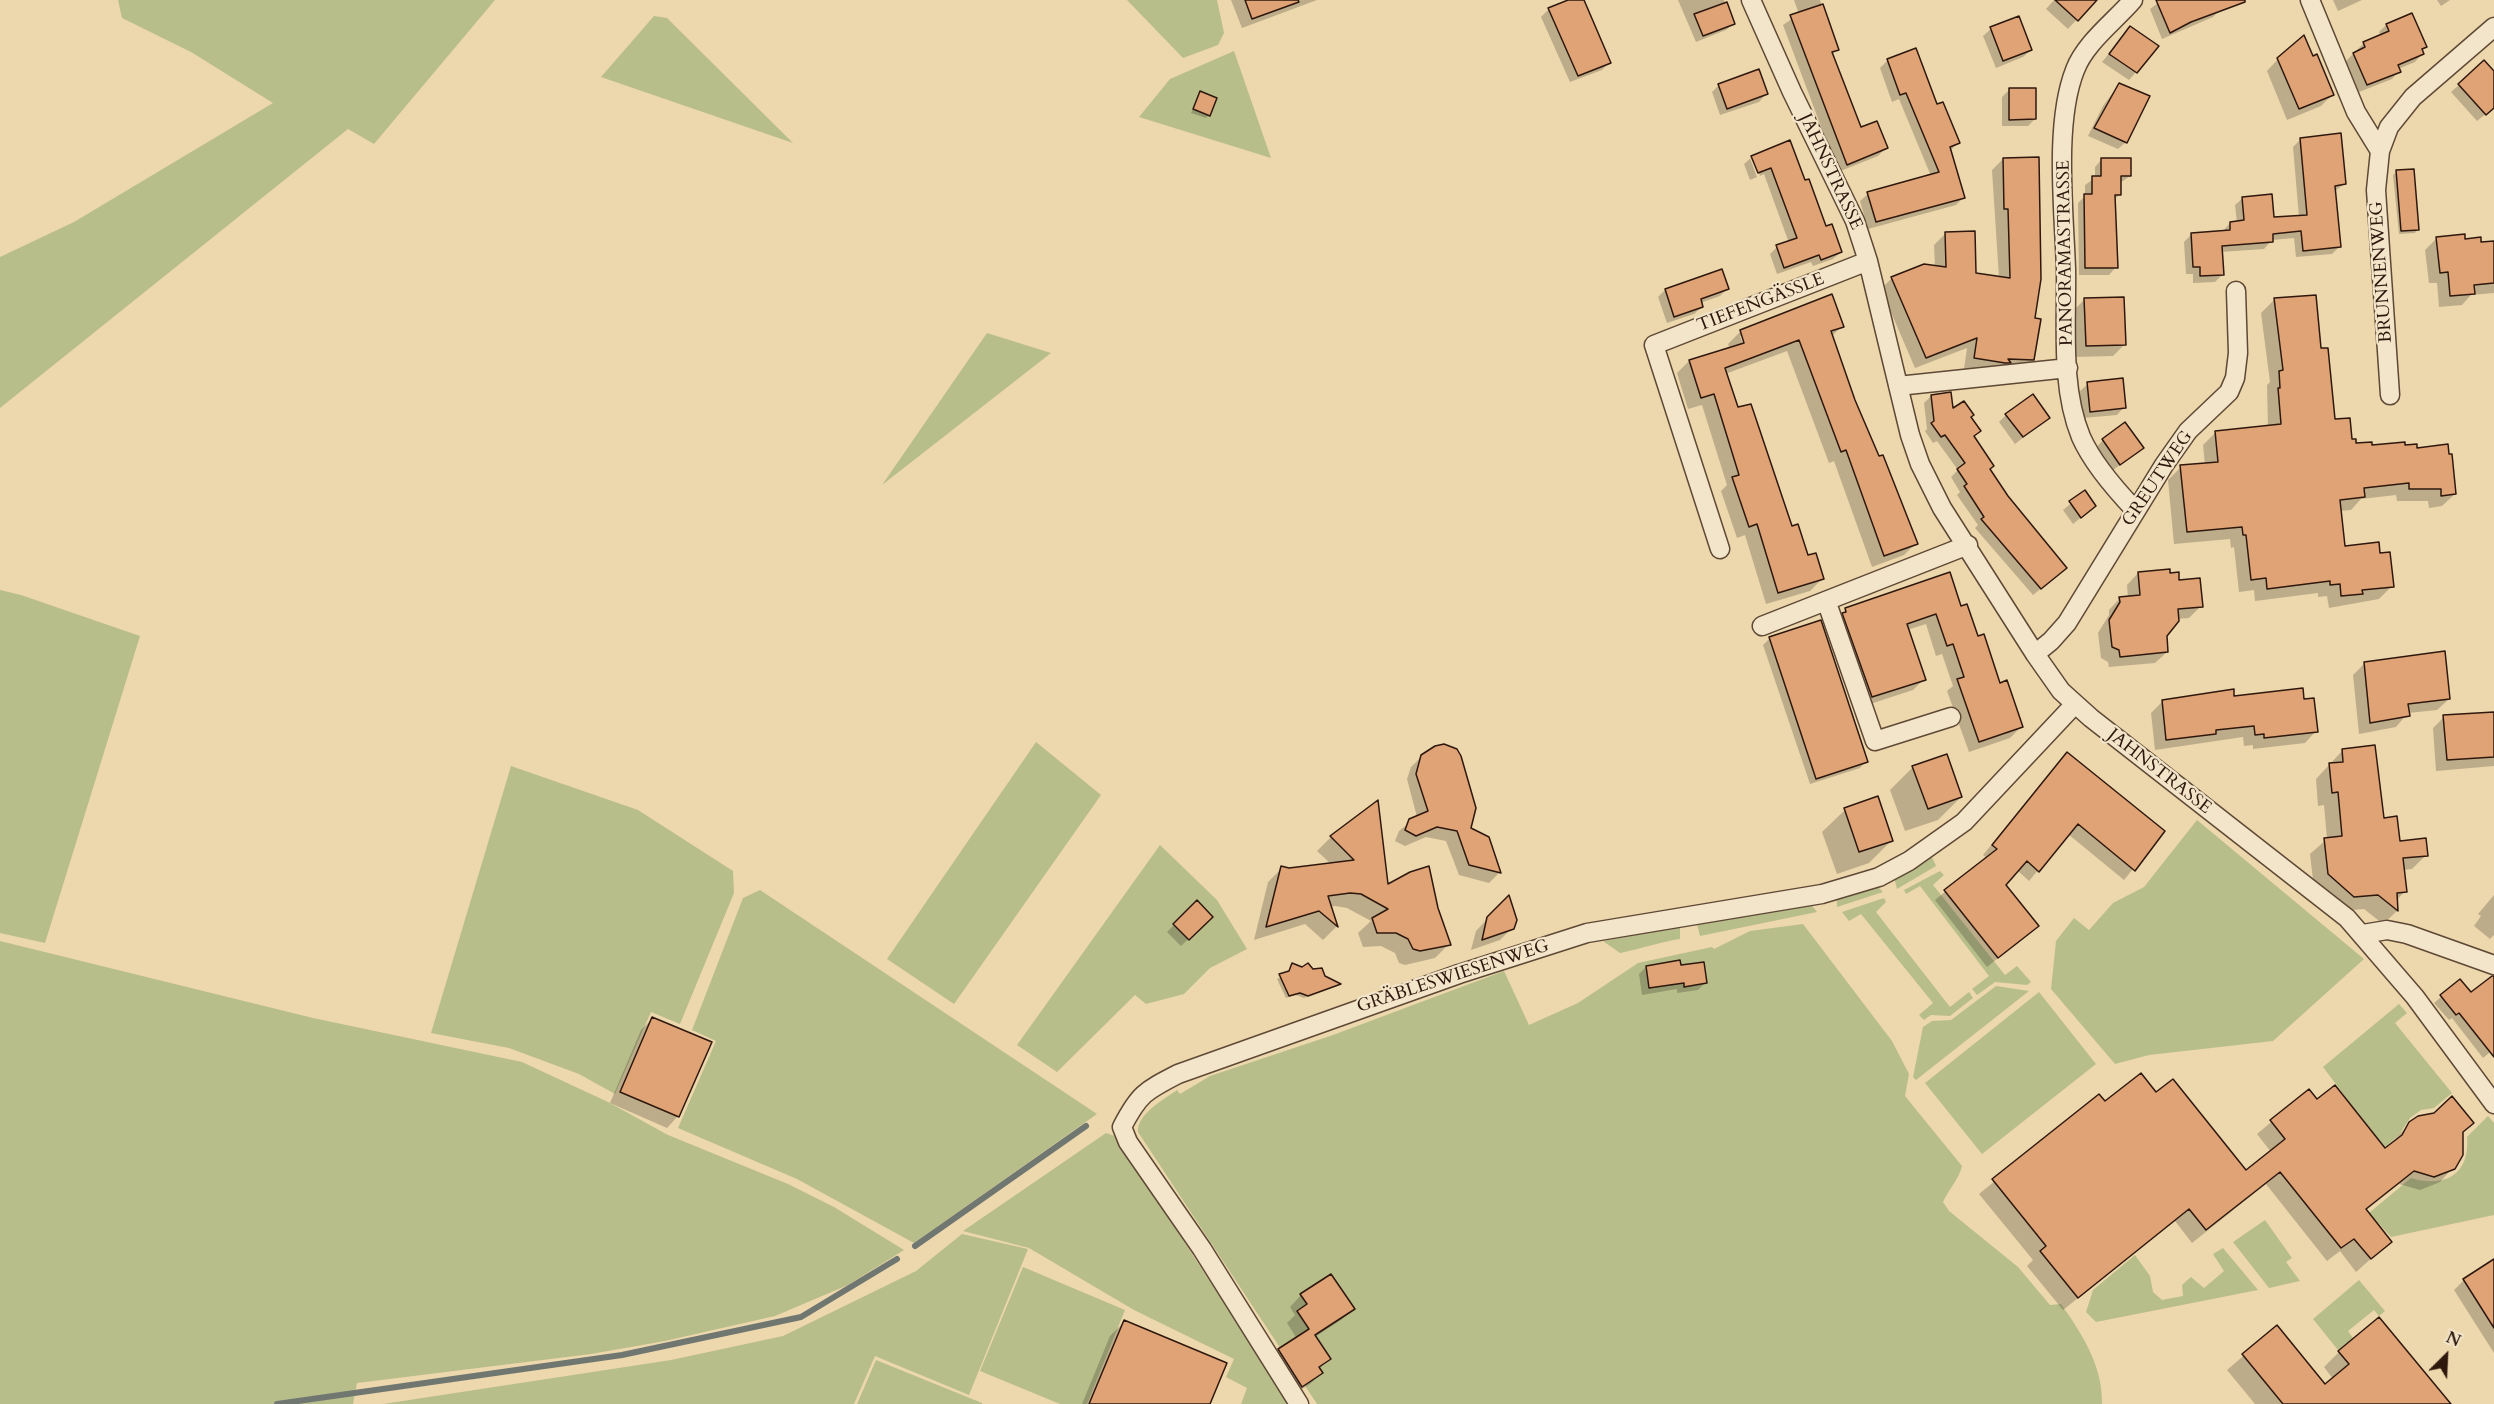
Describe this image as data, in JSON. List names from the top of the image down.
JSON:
{
  "streets": {
    "street": [
      "JAHNSTRASSE",
      "PANORAMASTRASSE",
      "BRUNNENWEG",
      "TIEFENGÄSSLE",
      "GREUTWEG",
      "GRÄBLESWIESENWEG"
    ]
  },
  "crossings": [
    ["JAHNSTRASSE", "TIEFENGÄSSLE"],
    ["JAHNSTRASSE", "GREUTWEG"],
    ["JAHNSTRASSE", "GRÄBLESWIESENWEG"],
    ["PANORAMASTRASSE", "GREUTWEG"]
  ],
  "north": "top right"
}
